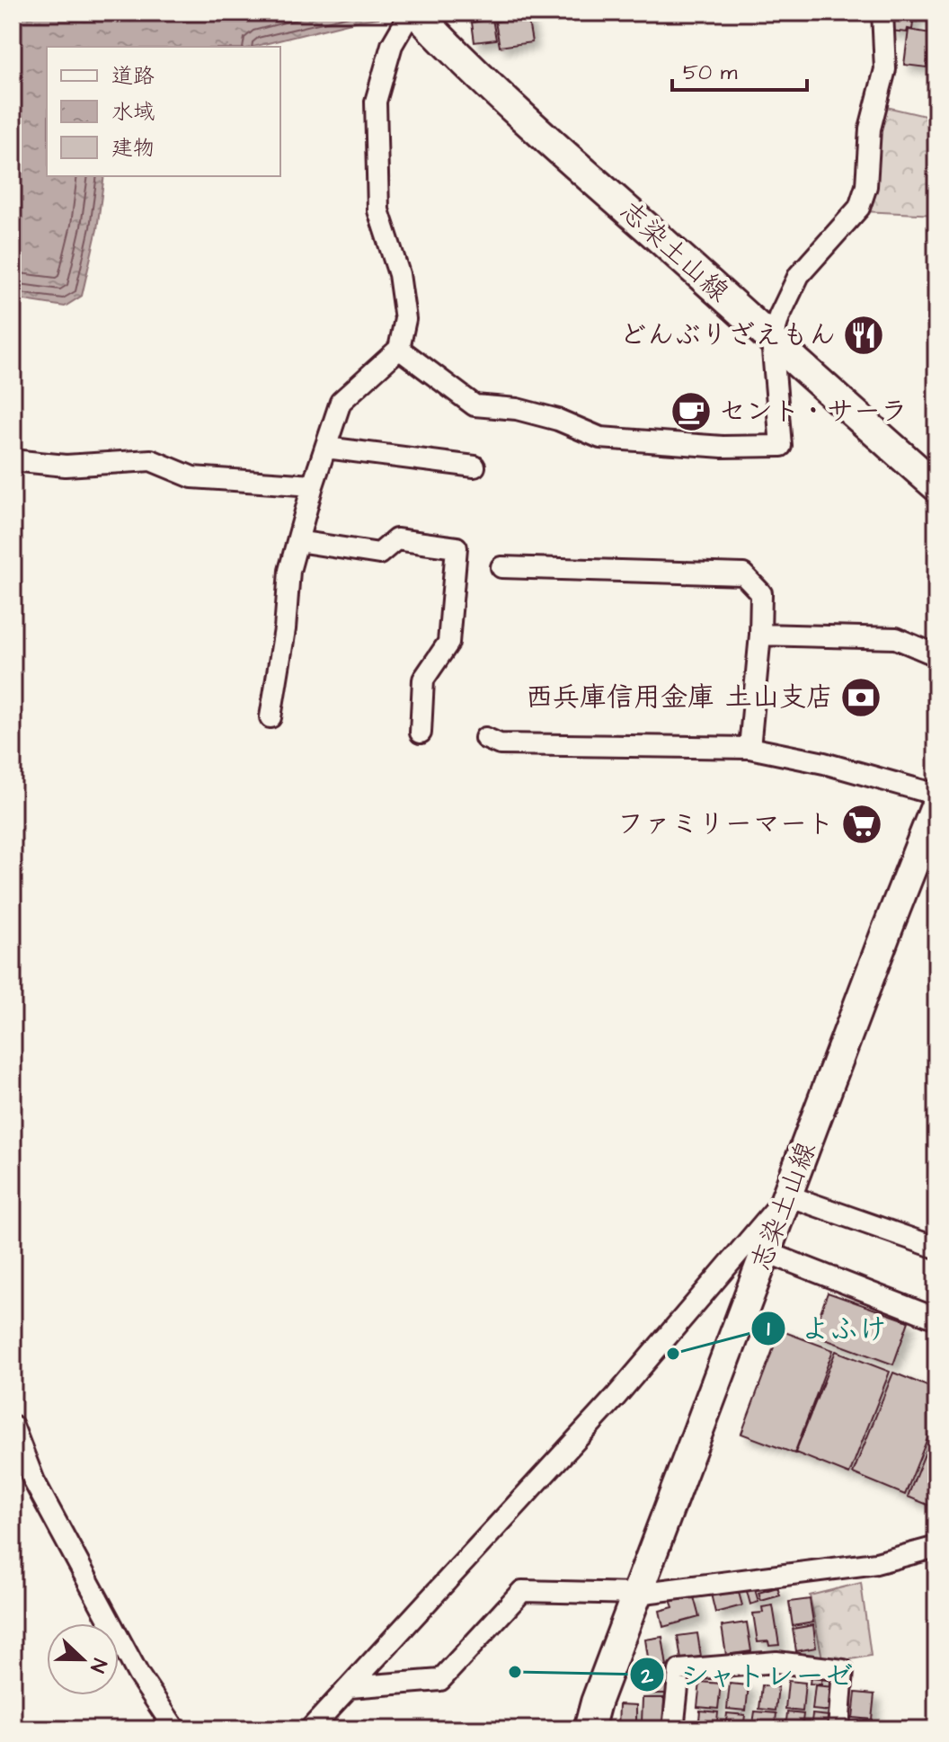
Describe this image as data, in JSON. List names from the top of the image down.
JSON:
{
  "streets": {
    "main road": ["志染土山線"]
  },
  "places": {
    "restaurant": ["どんぶりざえもん"],
    "cafe": ["セント・サーラ"],
    "bank": ["西兵庫信用金庫 土山支店"],
    "supermarket": ["ファミリーマート"],
    "other": ["よふけ", "シャトレーゼ"]
  },
  "legend": ["道路", "水域", "建物"],
  "scale_bar": "50 m",
  "north": "right"
}
